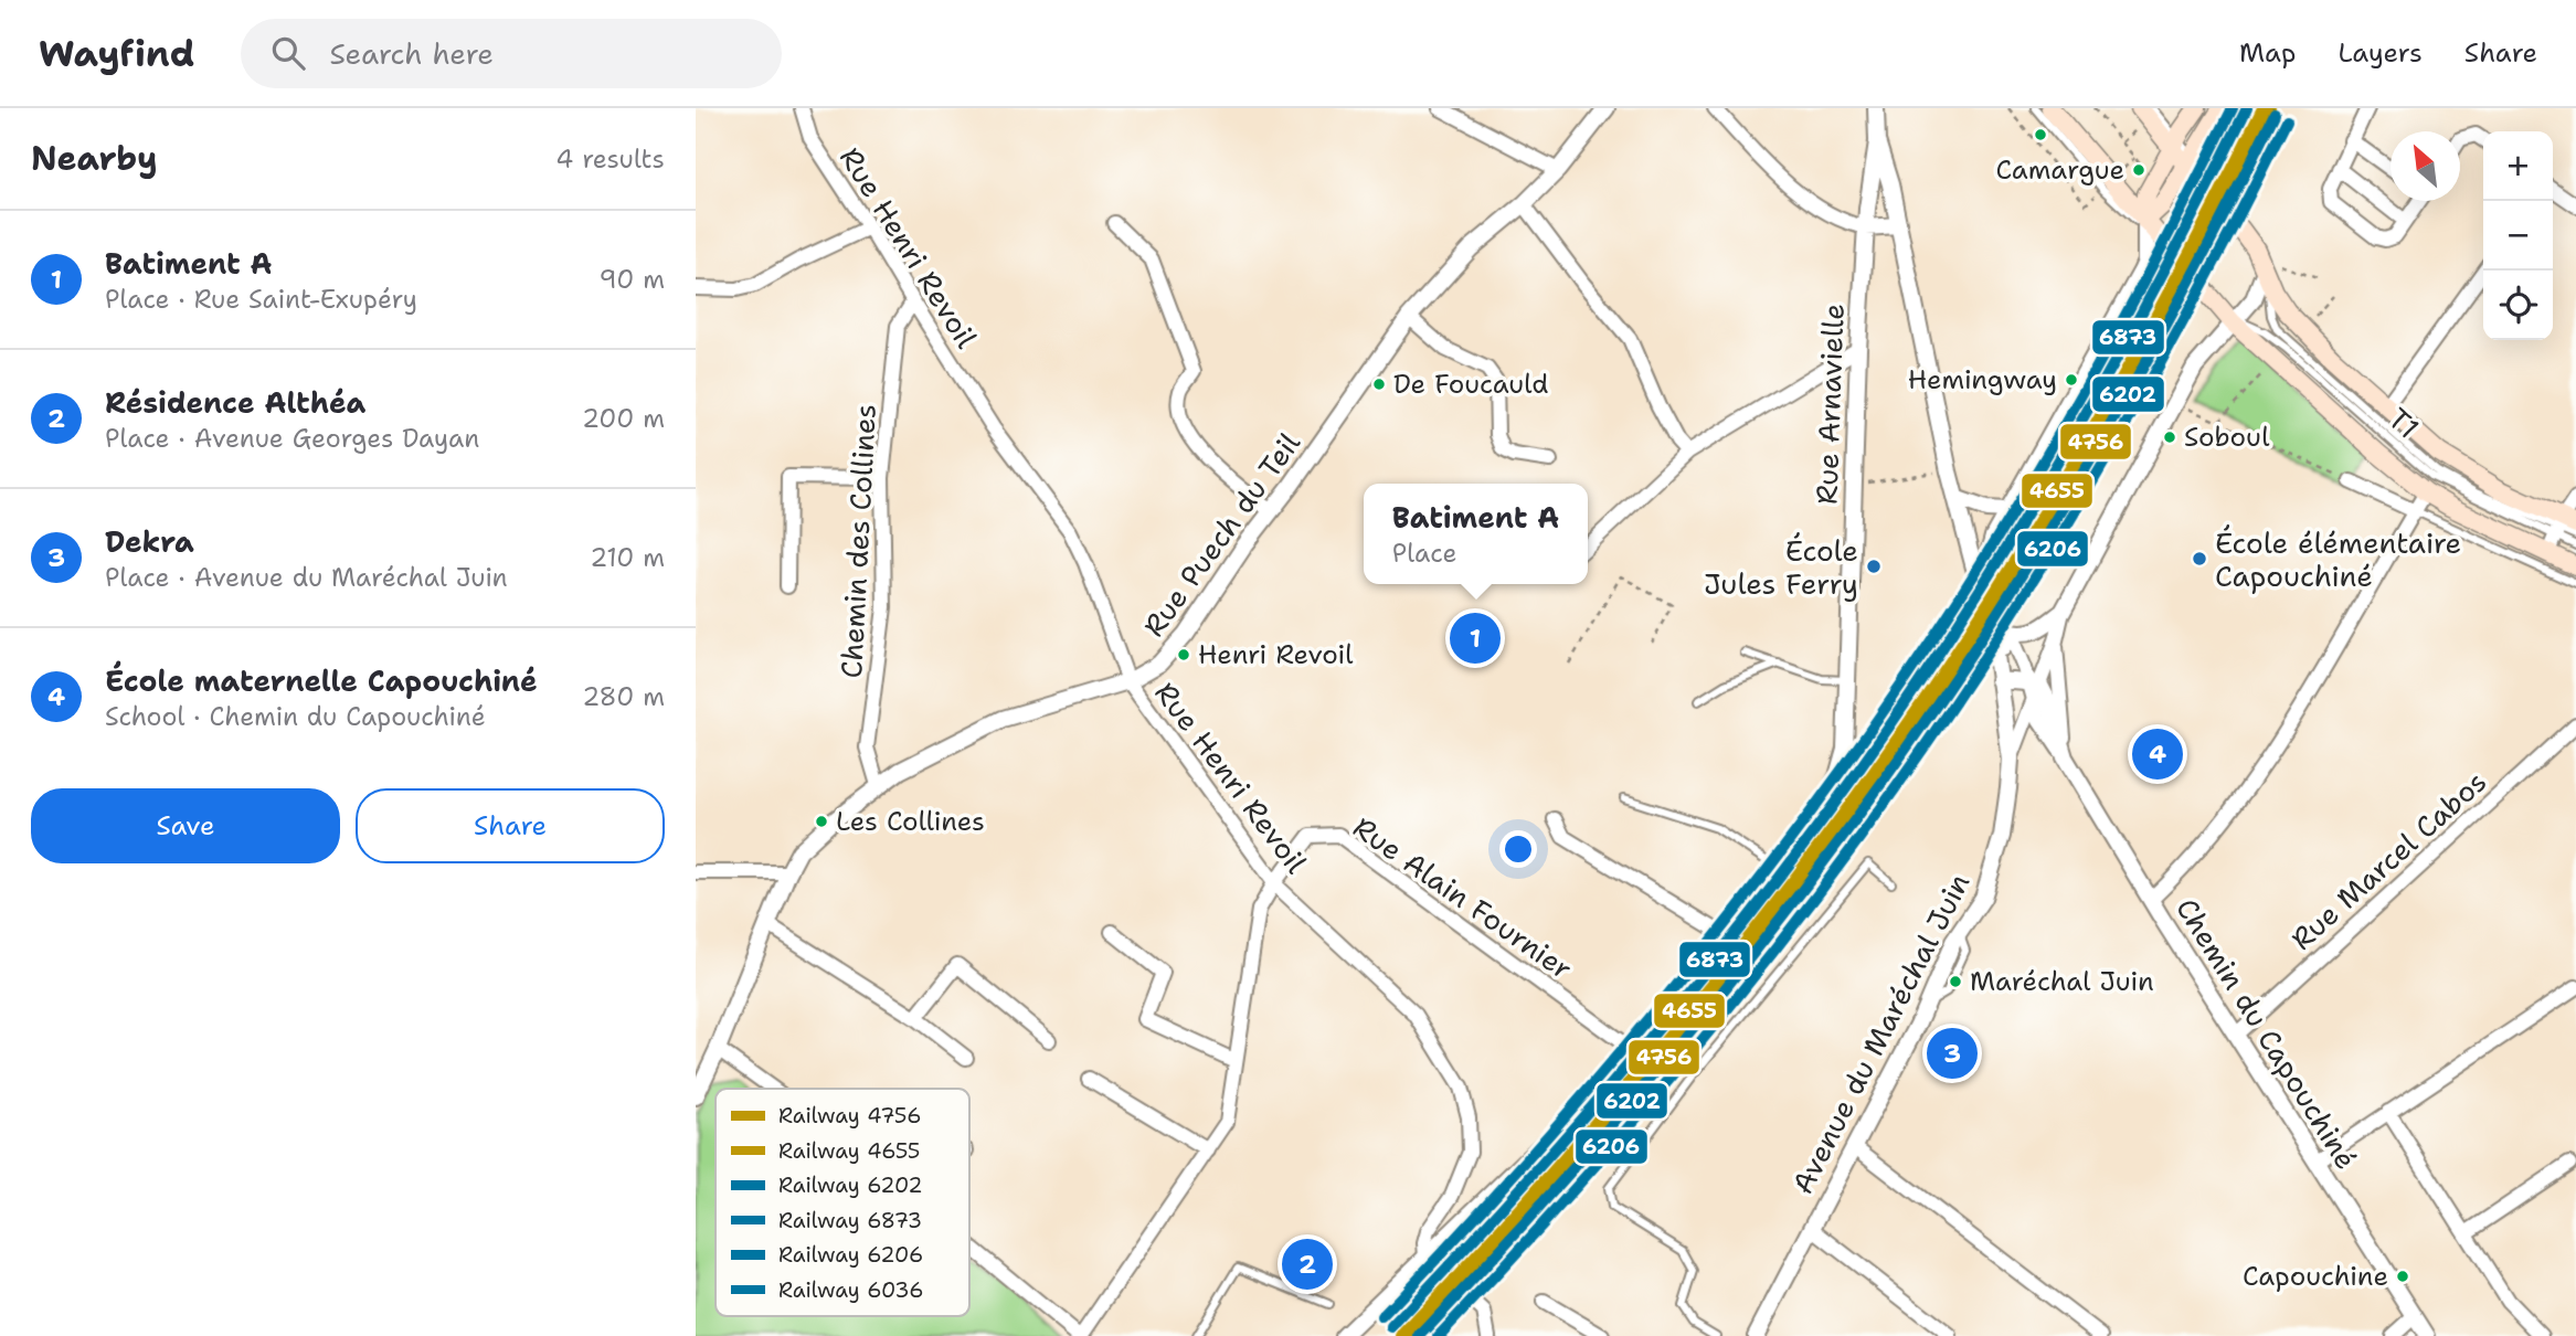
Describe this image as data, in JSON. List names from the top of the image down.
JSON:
{
  "streets": {
    "street": [
      "Rue Henri Revoil",
      "Rue Arnavielle",
      "Rue Puech du Teil",
      "Chemin des Collines",
      "Rue Marcel Cabos",
      "Rue Alain Fournier",
      "Avenue du Maréchal Juin",
      "Chemin du Capouchiné"
    ],
    "lane": ["T1"]
  },
  "crossings": [
    ["Rue Henri Revoil", "Rue Arnavielle"],
    ["Rue Henri Revoil", "Rue Puech du Teil"],
    ["Rue Henri Revoil", "Chemin des Collines"],
    ["Rue Henri Revoil", "Rue Alain Fournier"],
    ["Rue Arnavielle", "Rue Alain Fournier"],
    ["Rue Arnavielle", "Avenue du Maréchal Juin"],
    ["Rue Puech du Teil", "Chemin des Collines"],
    ["Rue Marcel Cabos", "Chemin du Capouchiné"]
  ],
  "places": [
    "Camargue",
    "Hemingway",
    "De Foucauld",
    "Soboul",
    "École élémentaire Capouchiné",
    "École Jules Ferry",
    "Henri Revoil",
    "Les Collines",
    "Maréchal Juin",
    "Capouchine"
  ],
  "lines": [
    "rail line 4756",
    "rail line 4655",
    "rail line 6873",
    "rail line 6036",
    "rail line 6202",
    "rail line 6206"
  ],
  "legend": [
    "Railway 4756",
    "Railway 4655",
    "Railway 6202",
    "Railway 6873",
    "Railway 6206",
    "Railway 6036"
  ],
  "north": "top left",
  "page": {
    "header": "Wayfind",
    "search": "Search here",
    "nav": ["Map", "Layers", "Share"],
    "heading": ["Nearby", "4 results"],
    "map_buttons": ["+", "−"],
    "list": [
      {
        "mark": "1",
        "name": "Batiment A",
        "note": "Place · Rue Saint-Exupéry",
        "value": "90 m"
      },
      {
        "mark": "2",
        "name": "Résidence Althéa",
        "note": "Place · Avenue Georges Dayan",
        "value": "200 m"
      },
      {
        "mark": "3",
        "name": "Dekra",
        "note": "Place · Avenue du Maréchal Juin",
        "value": "210 m"
      },
      {
        "mark": "4",
        "name": "École maternelle Capouchiné",
        "note": "School · Chemin du Capouchiné",
        "value": "280 m"
      }
    ],
    "popup": ["Batiment A", "Place"],
    "pins": [
      "1",
      "4",
      "3",
      "2"
    ],
    "buttons": ["Save", "Share"]
  }
}
